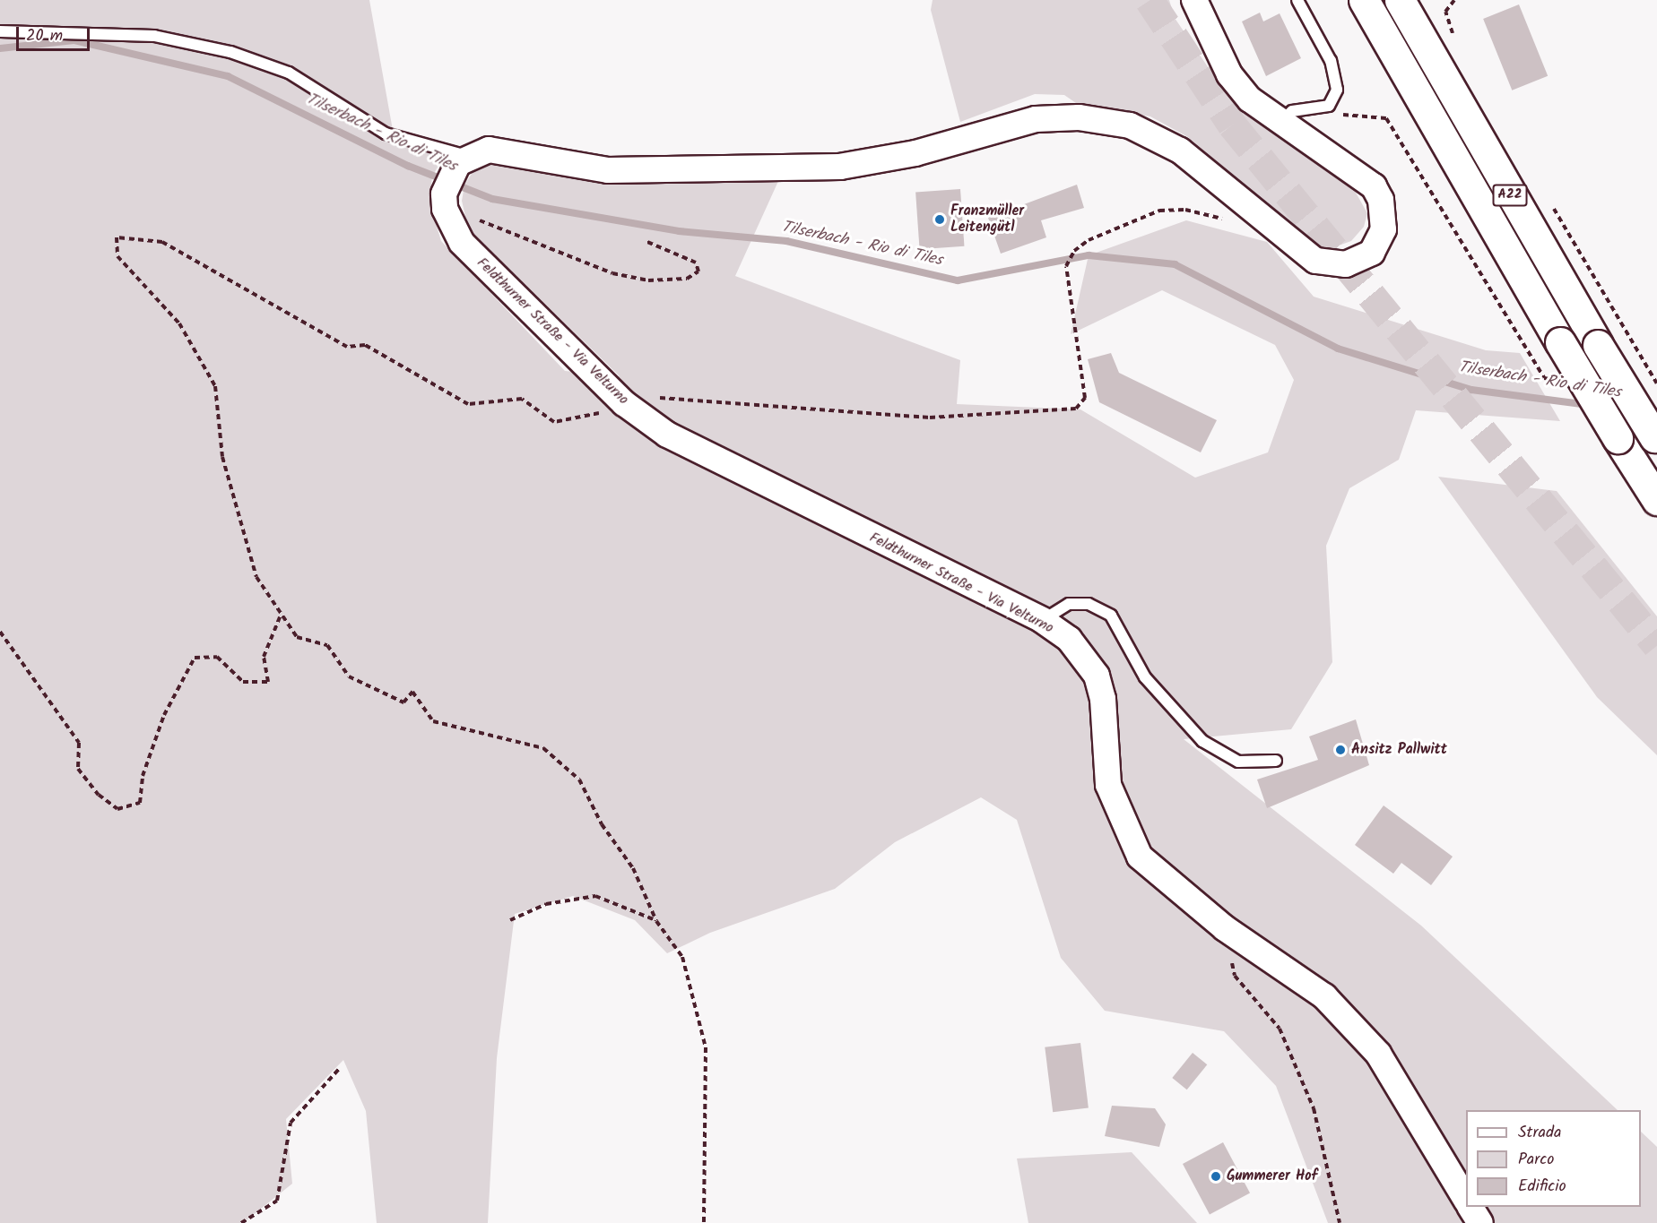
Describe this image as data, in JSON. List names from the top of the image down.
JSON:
{
  "streets": {
    "highway": ["A22"],
    "street": ["Feldthurner Straße - Via Velturno"]
  },
  "water": ["Tilserbach - Rio di Tiles"],
  "places": ["Franzmüller Leitengütl", "Ansitz Pallwitt", "Gummerer Hof"],
  "legend": ["Strada", "Parco", "Edificio"],
  "scale_bar": "20 m"
}
